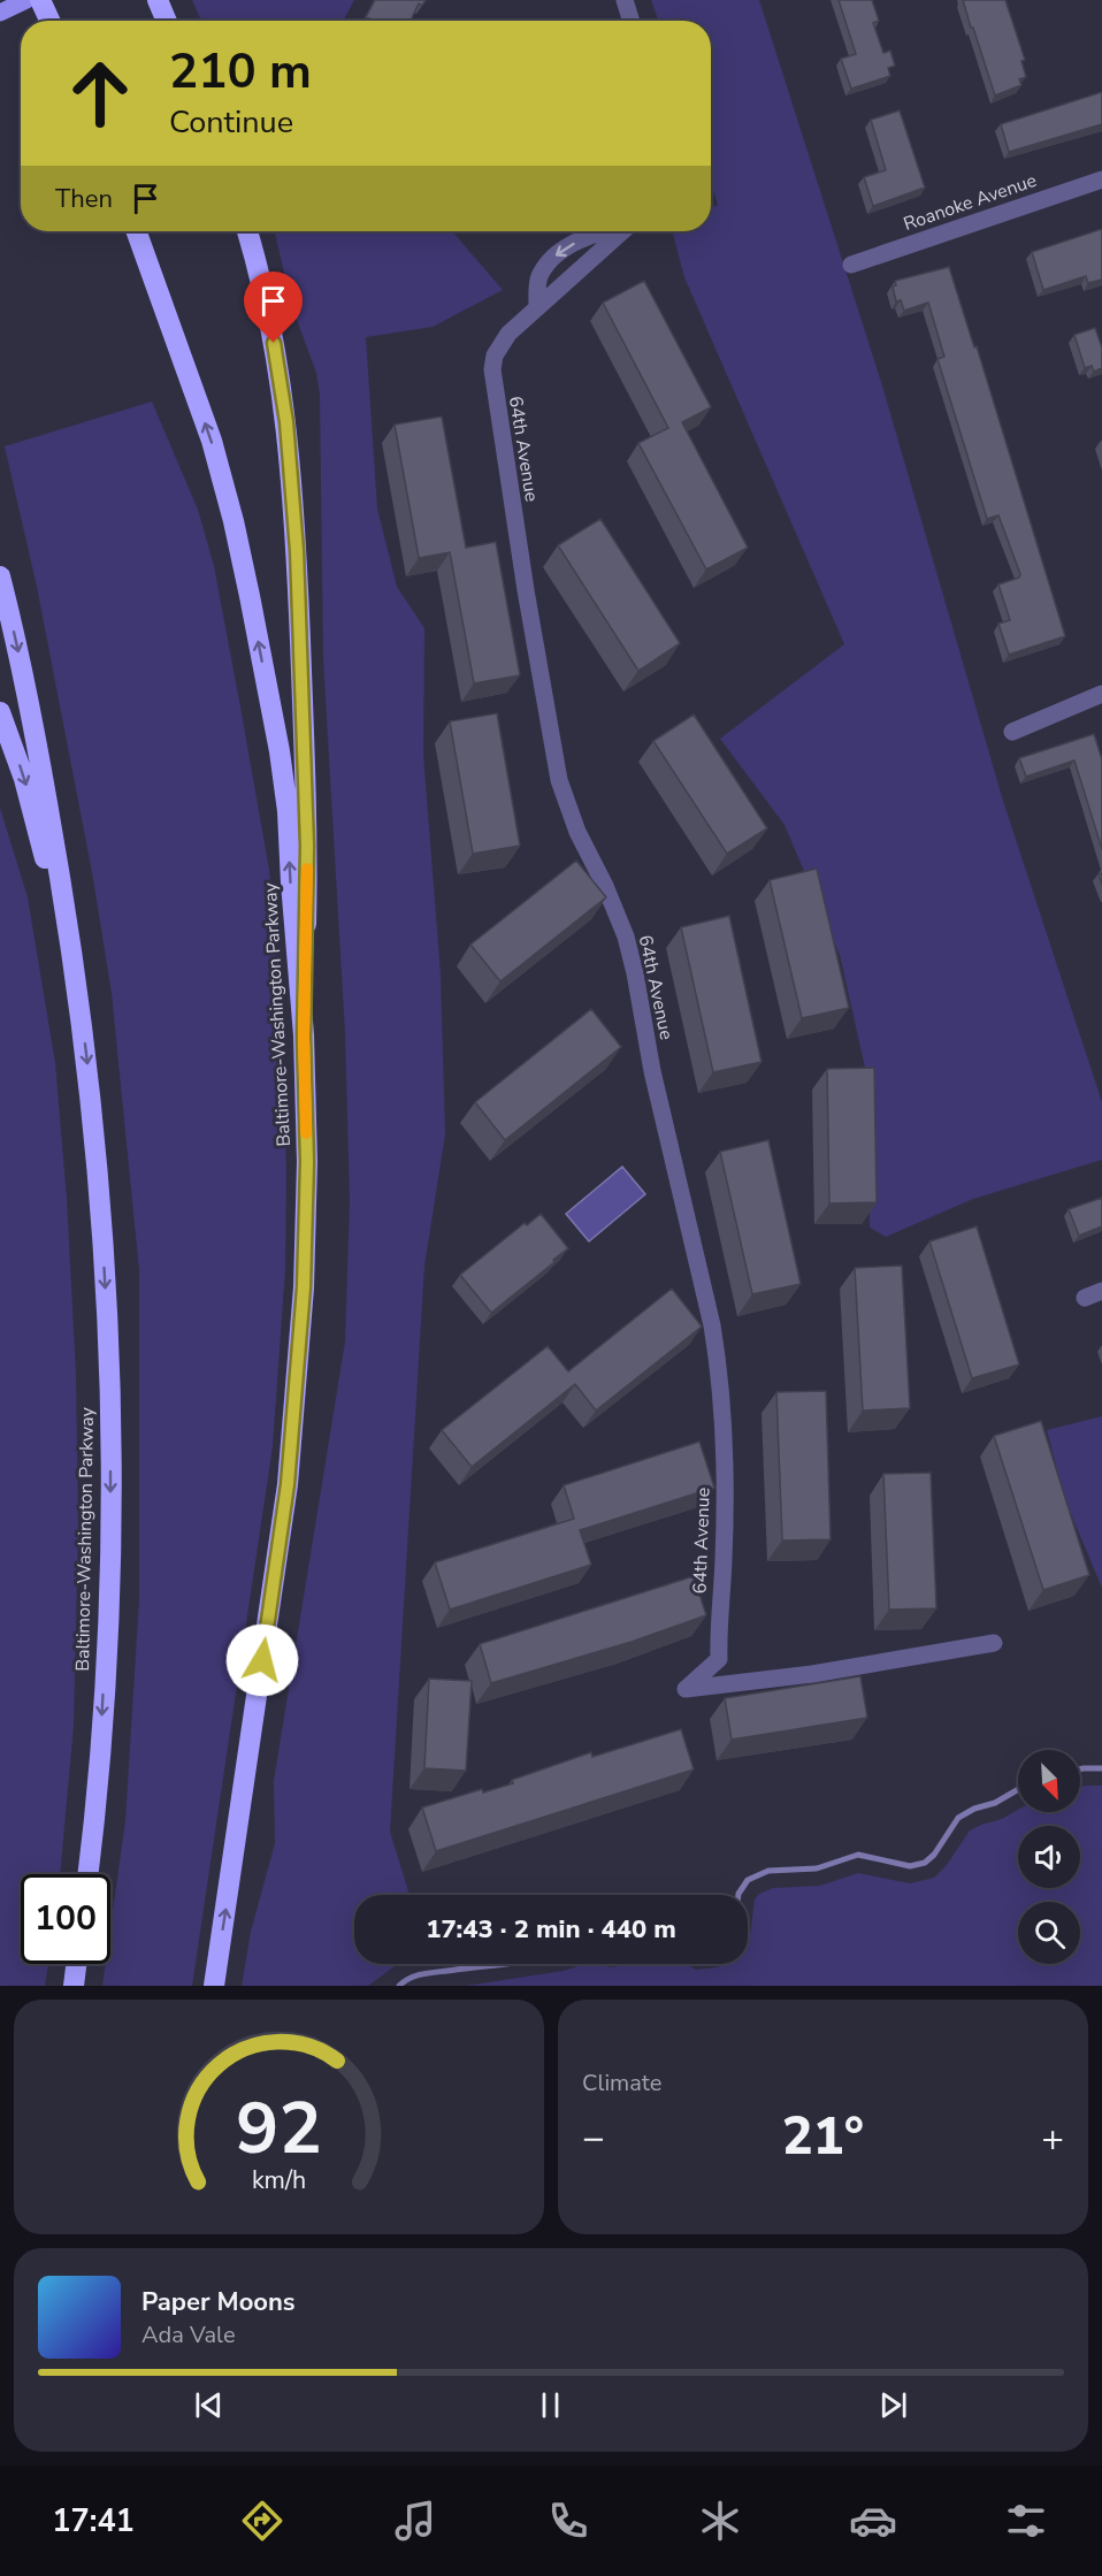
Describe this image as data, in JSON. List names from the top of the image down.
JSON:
{
  "streets": {
    "highway": ["Baltimore-Washington Parkway"],
    "street": ["Roanoke Avenue", "64th Avenue"]
  },
  "north": "bottom right",
  "page": {
    "turn": ["210 m", "Continue"],
    "then": "Then",
    "limit": "100",
    "trip": "17:43 · 2 min · 440 m",
    "tile": "Climate",
    "heat": ["−", "21°", "+"],
    "song": ["Paper Moons", "Ada Vale"],
    "tabs": "17:41",
    "gauge": ["92", "km/h"]
  }
}
